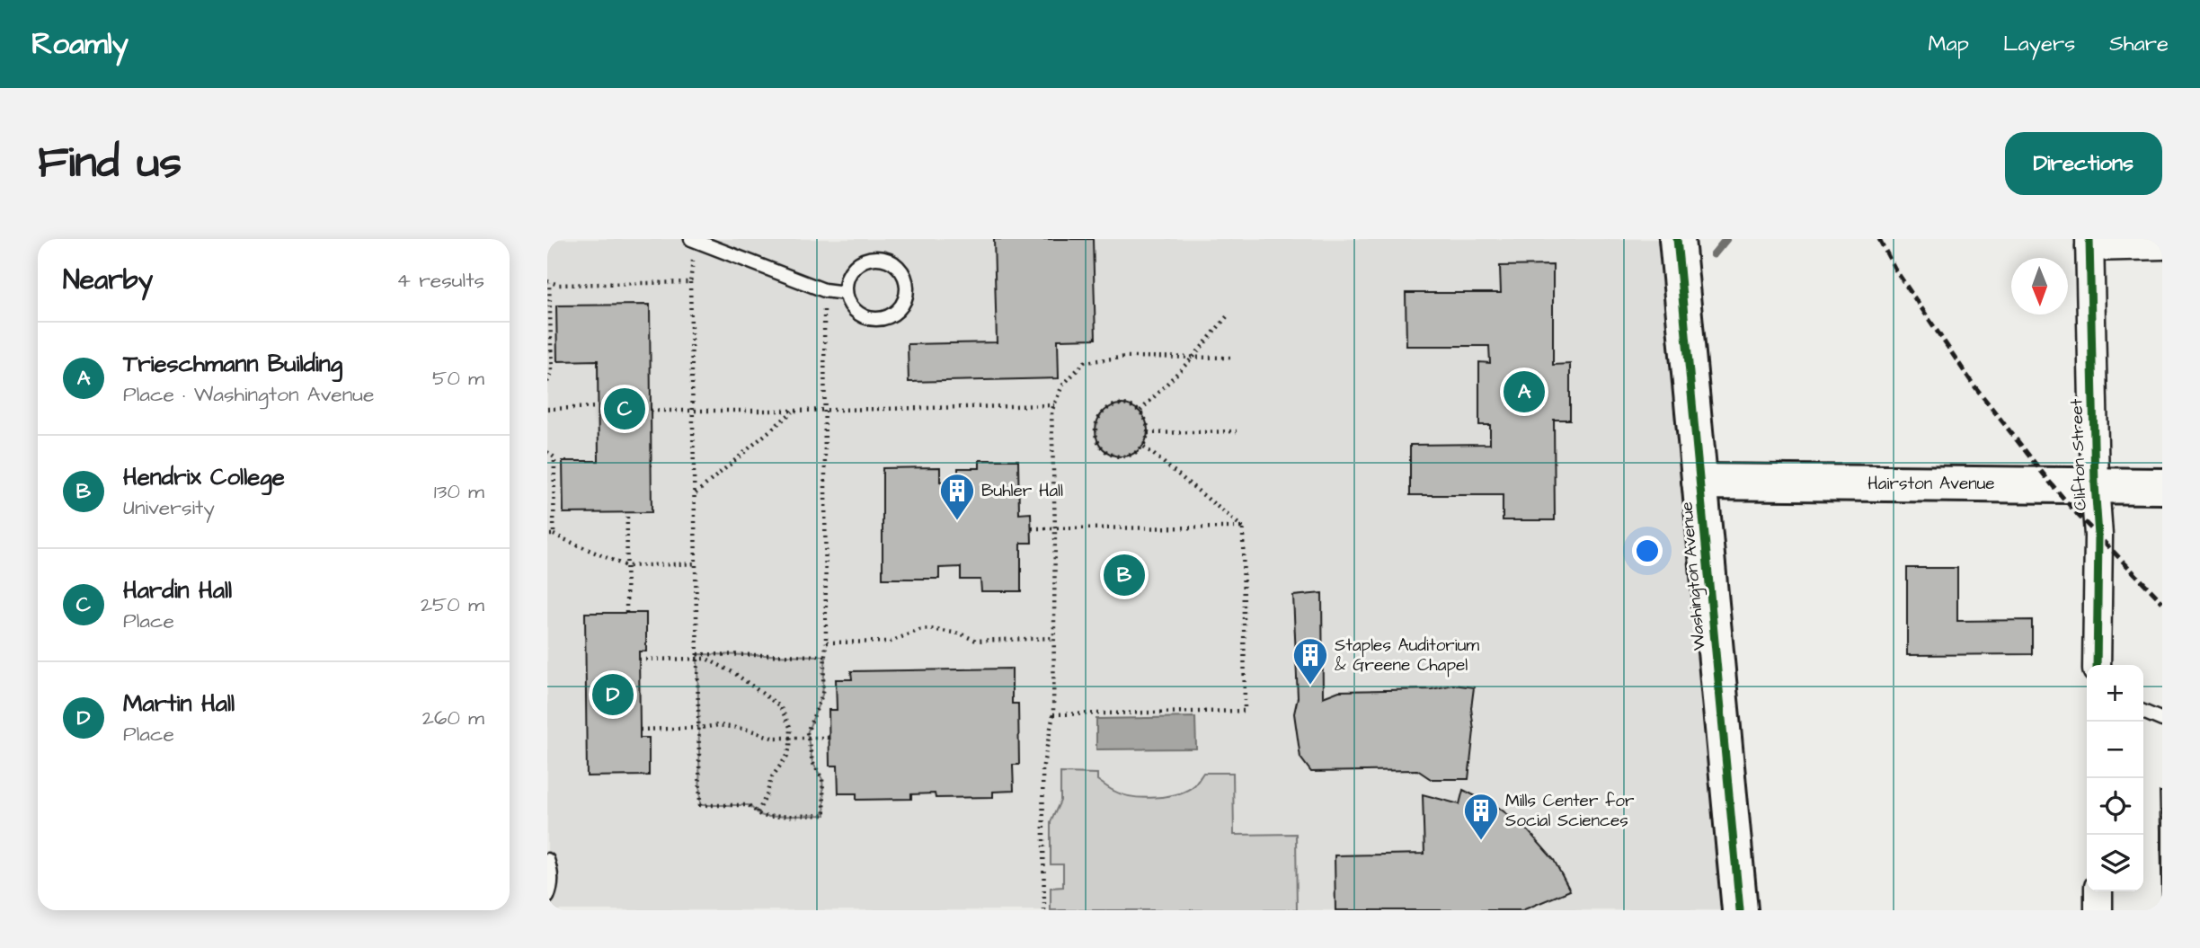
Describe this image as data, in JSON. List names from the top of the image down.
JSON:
{
  "streets": {
    "street": ["Clifton Street", "Hairston Avenue", "Washington Avenue"]
  },
  "crossings": [
    ["Clifton Street", "Hairston Avenue"],
    ["Hairston Avenue", "Washington Avenue"]
  ],
  "places": {
    "building": ["Buhler Hall", "Staples Auditorium & Greene Chapel", "Mills Center for Social Sciences"]
  },
  "north": "bottom",
  "page": {
    "header": "Roamly",
    "nav": ["Map", "Layers", "Share"],
    "buttons": "Directions",
    "title": "Find us",
    "heading": ["Nearby", "4 results"],
    "list": [
      {
        "mark": "A",
        "name": "Trieschmann Building",
        "note": "Place · Washington Avenue",
        "value": "50 m"
      },
      {
        "mark": "B",
        "name": "Hendrix College",
        "note": "University",
        "value": "130 m"
      },
      {
        "mark": "C",
        "name": "Hardin Hall",
        "note": "Place",
        "value": "250 m"
      },
      {
        "mark": "D",
        "name": "Martin Hall",
        "note": "Place",
        "value": "260 m"
      }
    ],
    "pins": [
      "A",
      "C",
      "B",
      "D"
    ],
    "map_buttons": ["+", "−"]
  }
}
